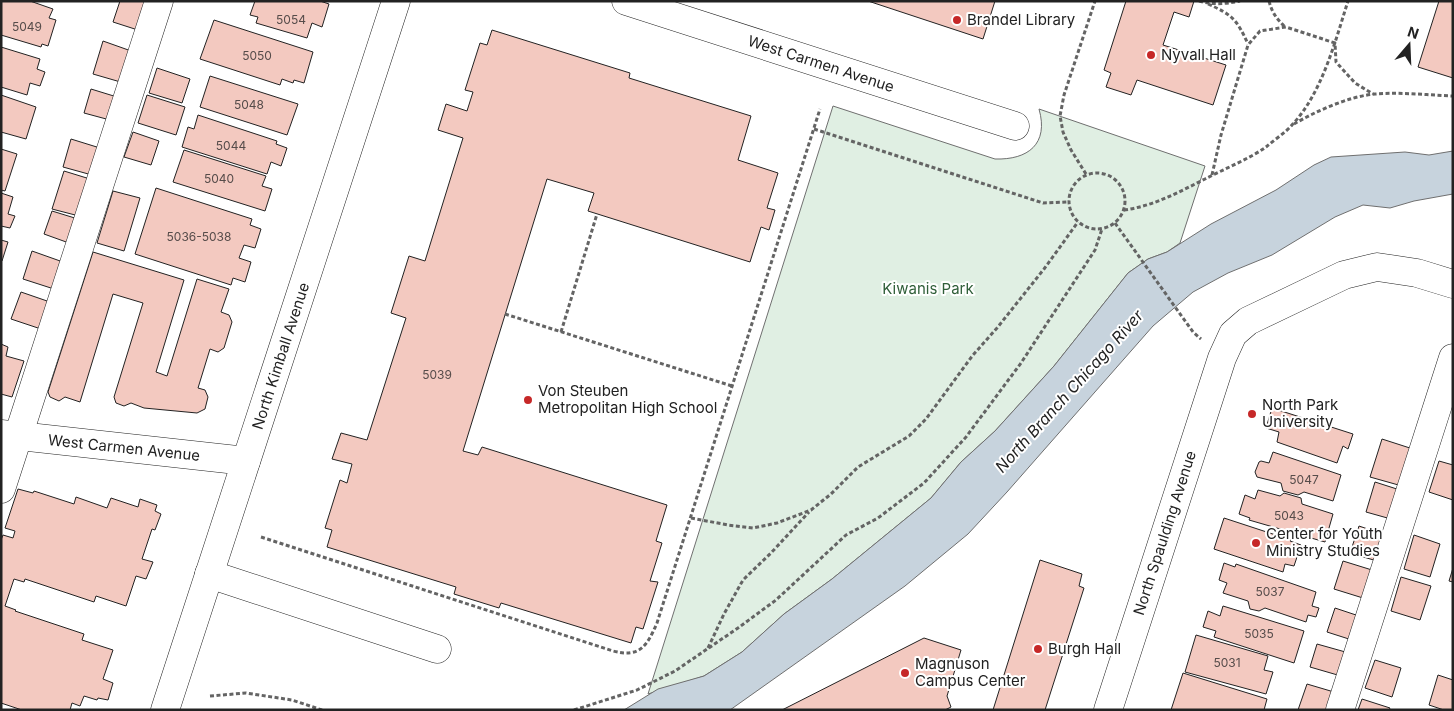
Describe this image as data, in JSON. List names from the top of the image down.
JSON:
{
  "streets": {
    "street": ["West Carmen Avenue", "North Kimball Avenue", "North Spaulding Avenue"]
  },
  "crossings": [
    ["West Carmen Avenue", "North Kimball Avenue"]
  ],
  "water": ["North Branch Chicago River"],
  "parks": ["Kiwanis Park"],
  "places": [
    "Brandel Library",
    "Nyvall Hall",
    "Von Steuben Metropolitan High School",
    "North Park University",
    "Center for Youth Ministry Studies",
    "Burgh Hall",
    "Magnuson Campus Center"
  ],
  "house_numbers": [
    "5054",
    "5049",
    "5050",
    "5048",
    "5044",
    "5040",
    "5036-5038",
    "5039",
    "5047",
    "5043",
    "5037",
    "5035",
    "5031"
  ],
  "north": "top"
}
